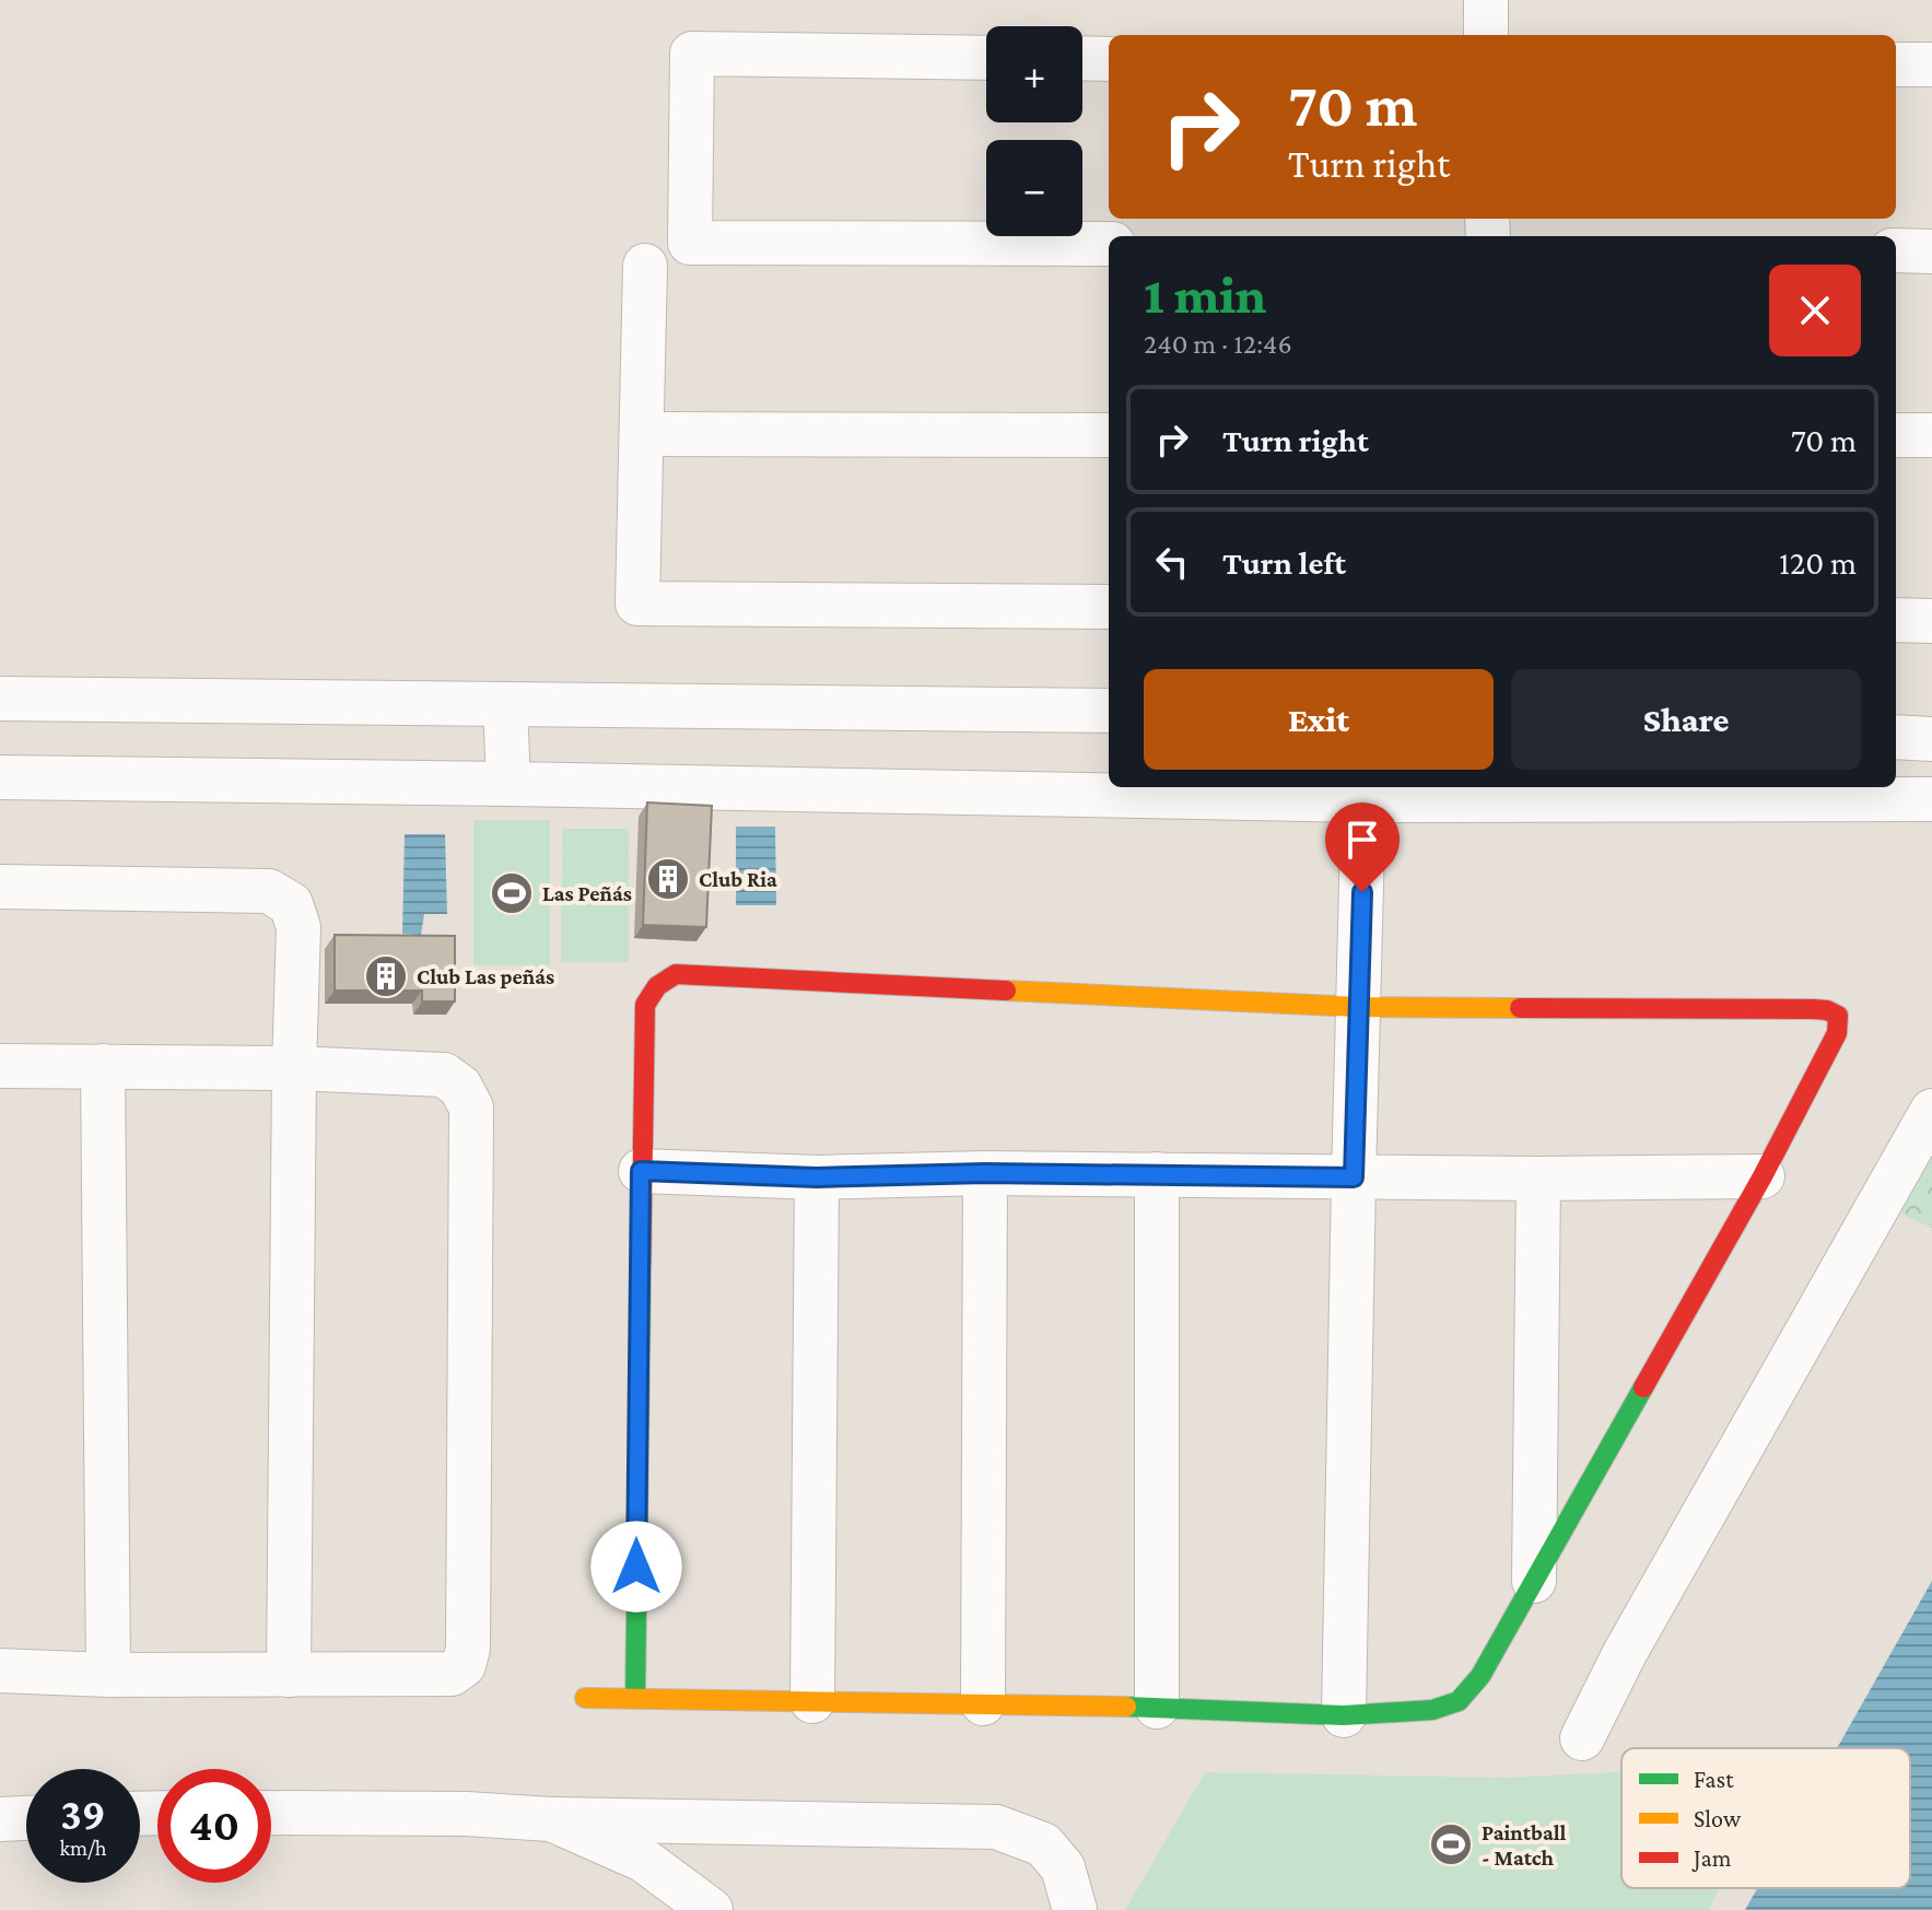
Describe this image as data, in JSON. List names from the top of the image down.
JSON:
{
  "places": {
    "building": ["Club Ria", "Club Las peñás"],
    "sports": ["Las Peñás", "Paintball - Match"]
  },
  "legend": ["Fast", "Slow", "Jam"],
  "page": {
    "map_buttons": ["+", "−"],
    "turn": ["70 m", "Turn right"],
    "heading": ["1 min", "240 m · 12:46"],
    "list": [
      {
        "name": "Turn right",
        "value": "70 m"
      },
      {
        "name": "Turn left",
        "value": "120 m"
      }
    ],
    "buttons": ["Exit", "Share"],
    "speed": "39 km/h",
    "limit": "40"
  }
}
